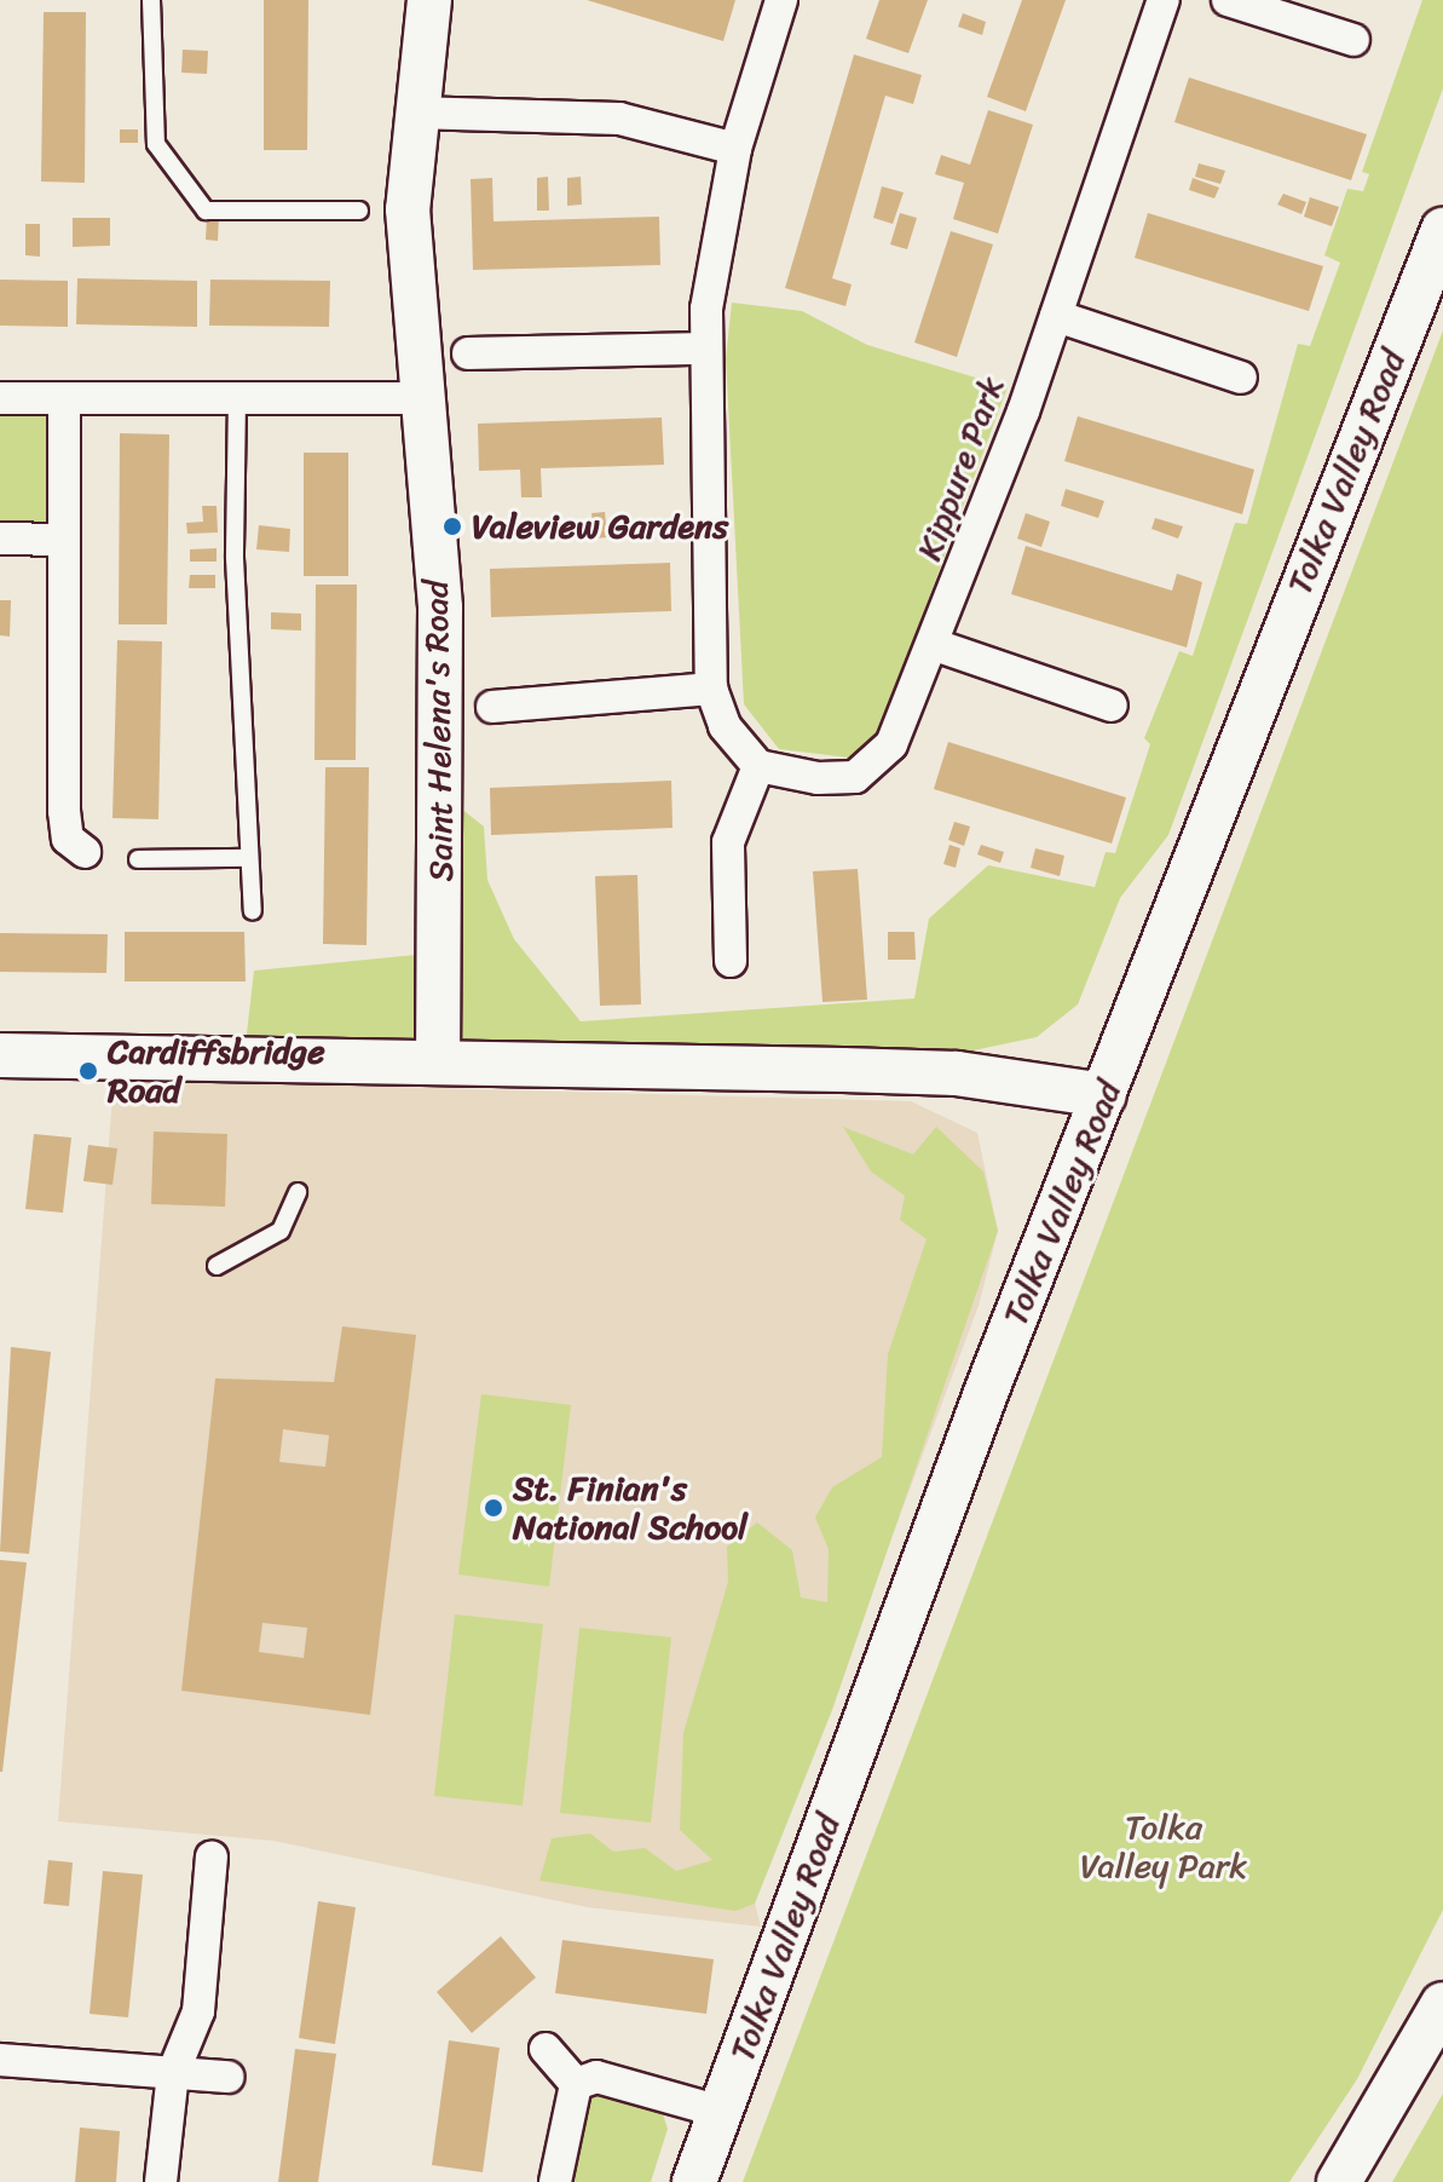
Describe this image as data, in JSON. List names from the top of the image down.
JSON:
{
  "streets": {
    "main road": ["Tolka Valley Road", "Saint Helena's Road"],
    "street": ["Kippure Park"]
  },
  "parks": ["Tolka Valley Park"],
  "places": ["Valeview Gardens", "Cardiffsbridge Road", "St. Finian's National School"]
}
